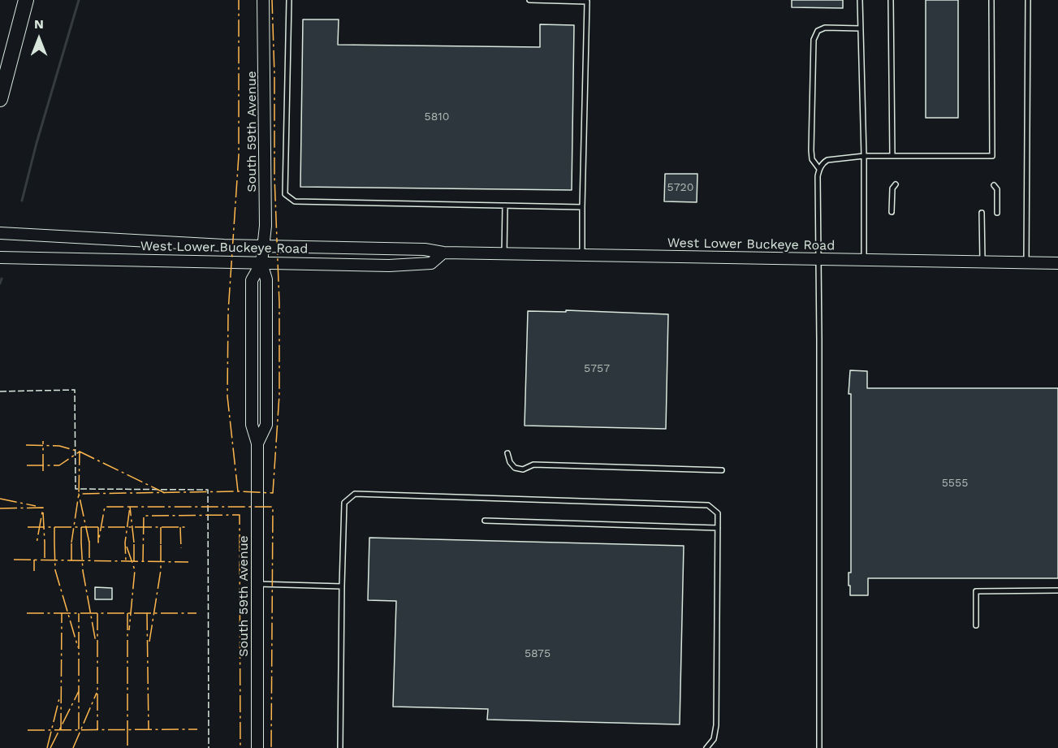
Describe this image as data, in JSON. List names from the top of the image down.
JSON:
{
  "streets": {
    "main road": ["South 59th Avenue", "West Lower Buckeye Road"]
  },
  "crossings": [
    ["South 59th Avenue", "West Lower Buckeye Road"]
  ],
  "house_numbers": [
    "5810",
    "5720",
    "5757",
    "5555",
    "5875"
  ],
  "north": "top"
}
